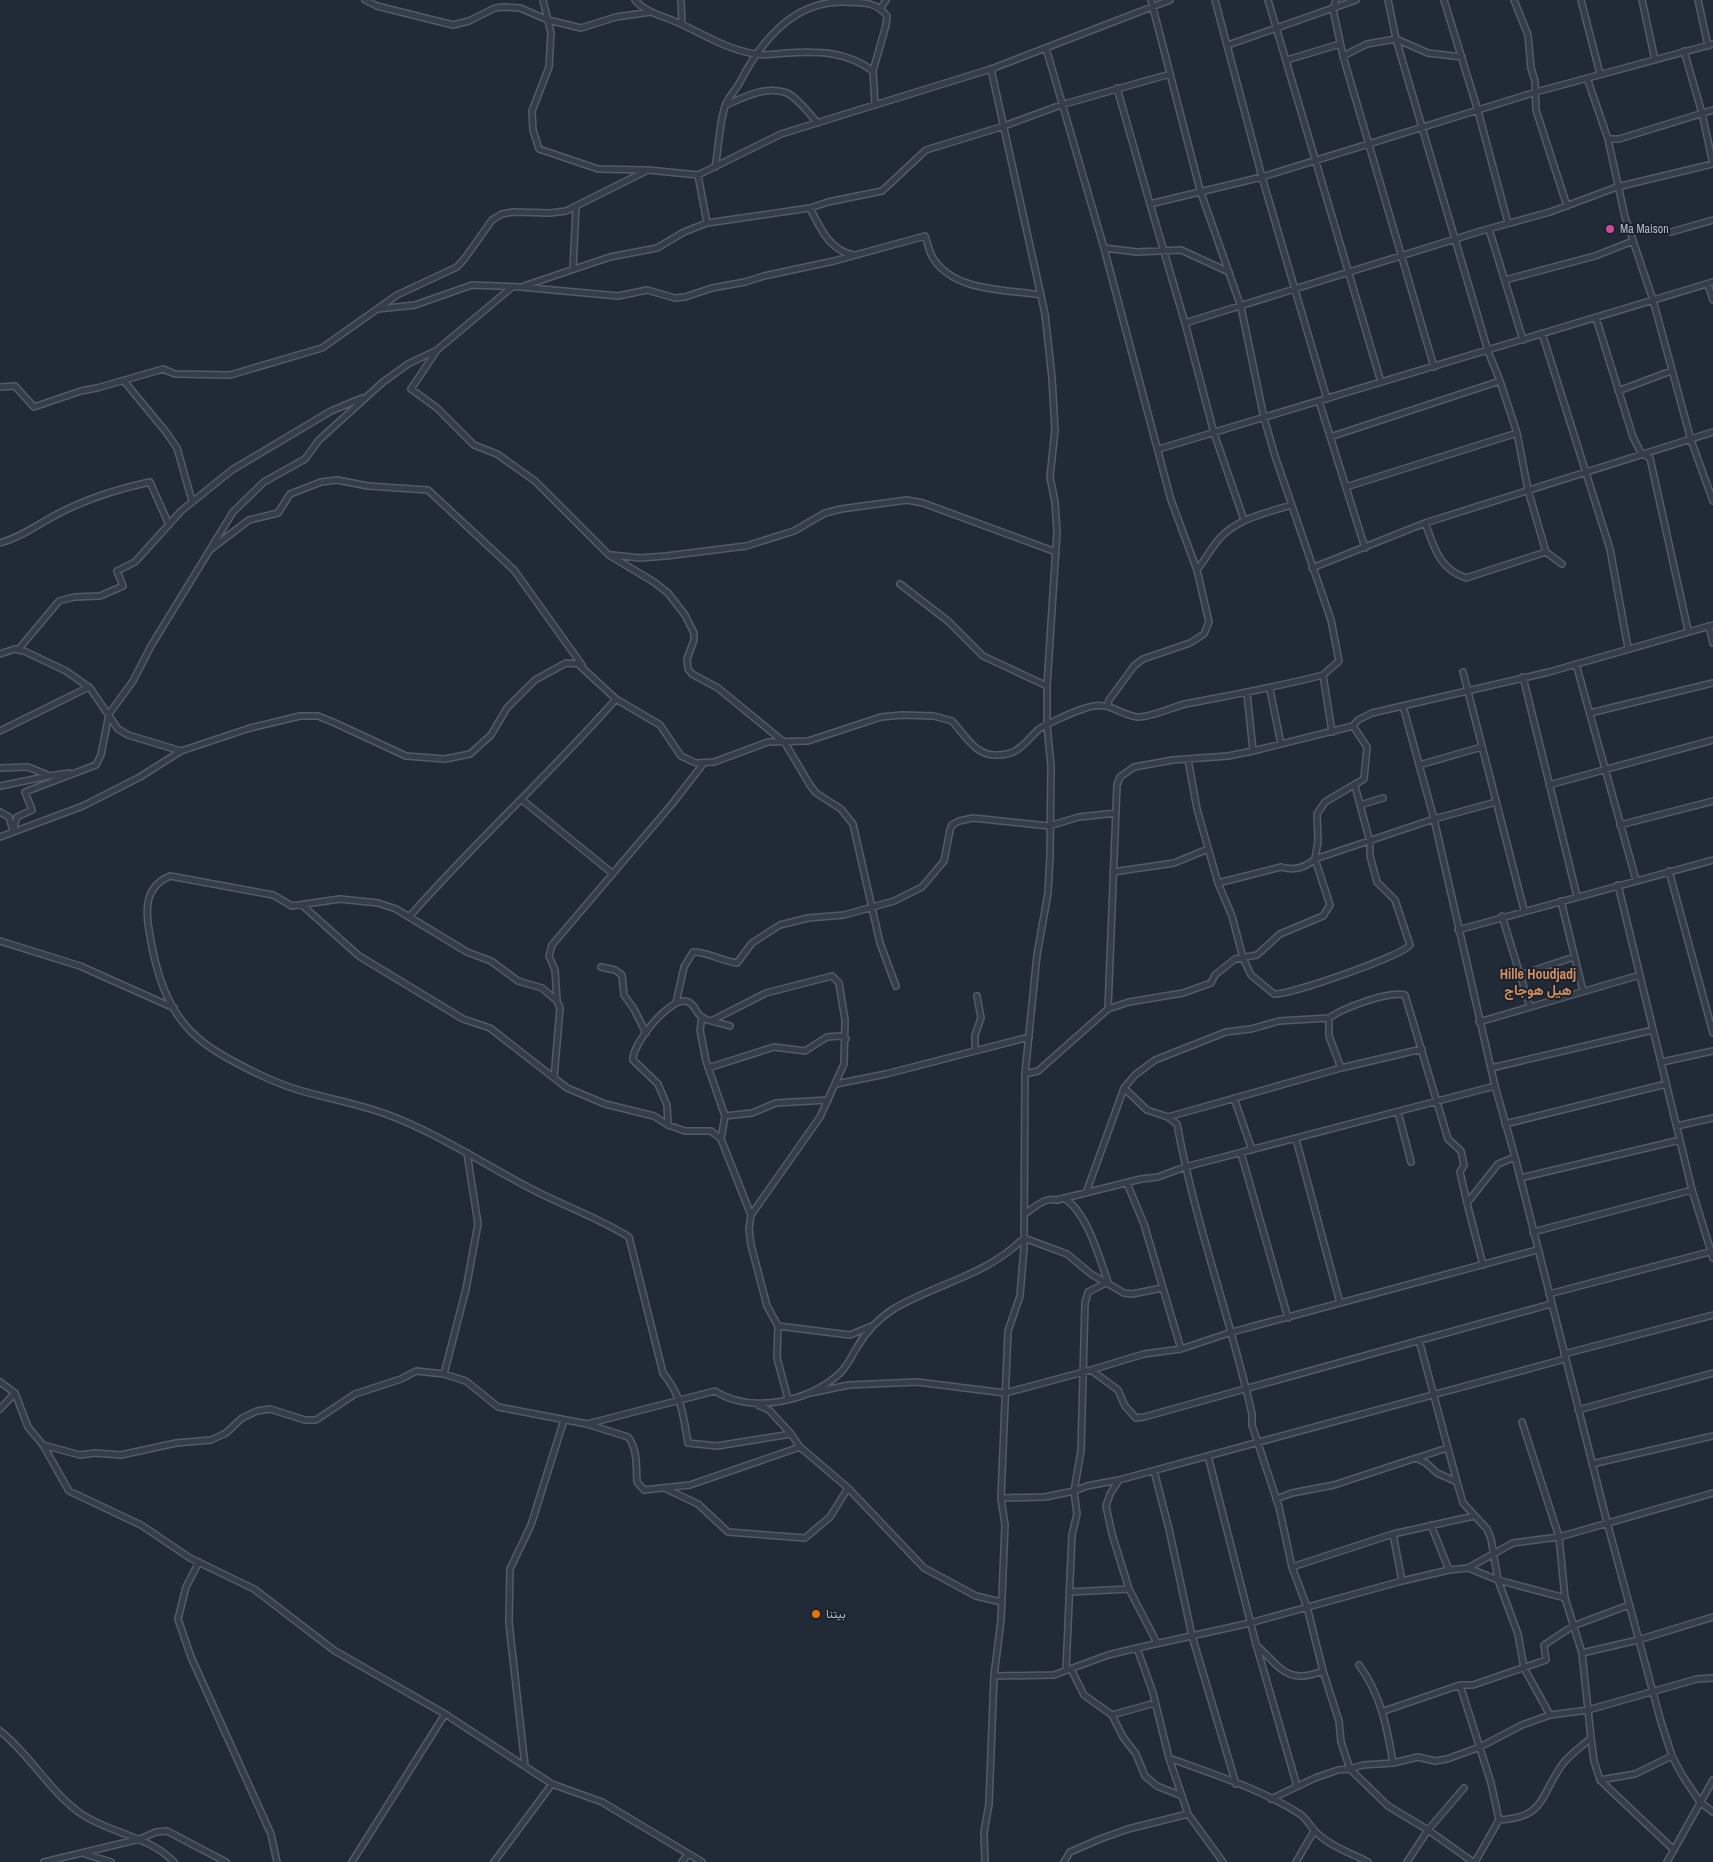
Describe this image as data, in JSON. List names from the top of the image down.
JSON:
{
  "districts": ["Hille Houdjadj هيل هوجاج"],
  "places": ["Ma Maison", "بيتنا"]
}
